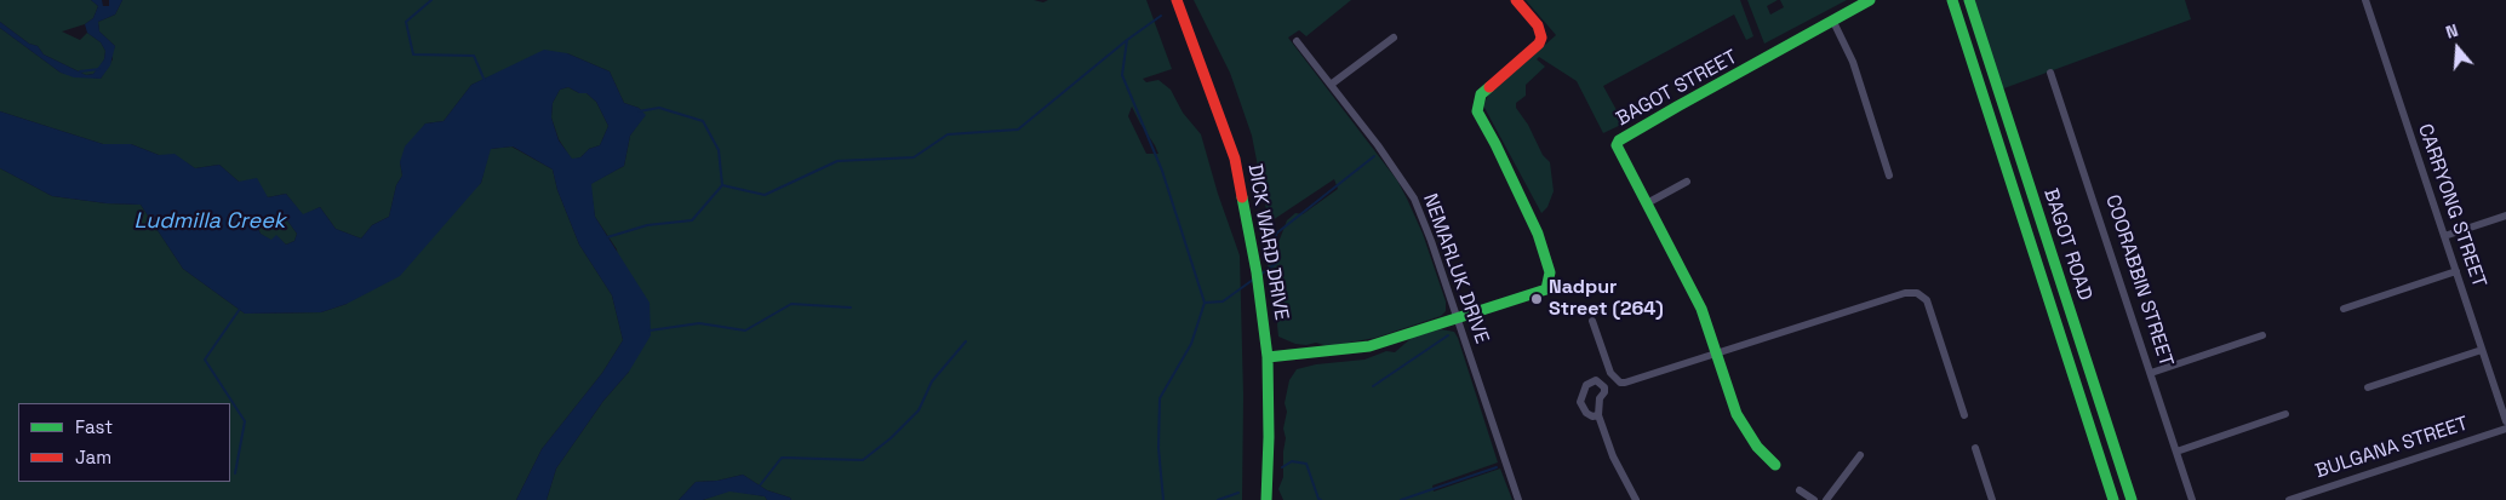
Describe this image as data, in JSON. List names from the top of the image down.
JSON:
{
  "streets": {
    "street": [
      "BAGOT STREET",
      "CARRYONG STREET",
      "DICK WARD DRIVE",
      "BAGOT ROAD",
      "NEMARLUK DRIVE",
      "COORABBIN STREET",
      "BULGANA STREET"
    ]
  },
  "water": ["Ludmilla Creek"],
  "places": ["Nadpur Street (264)"],
  "legend": ["Fast", "Jam"],
  "north": "top"
}
